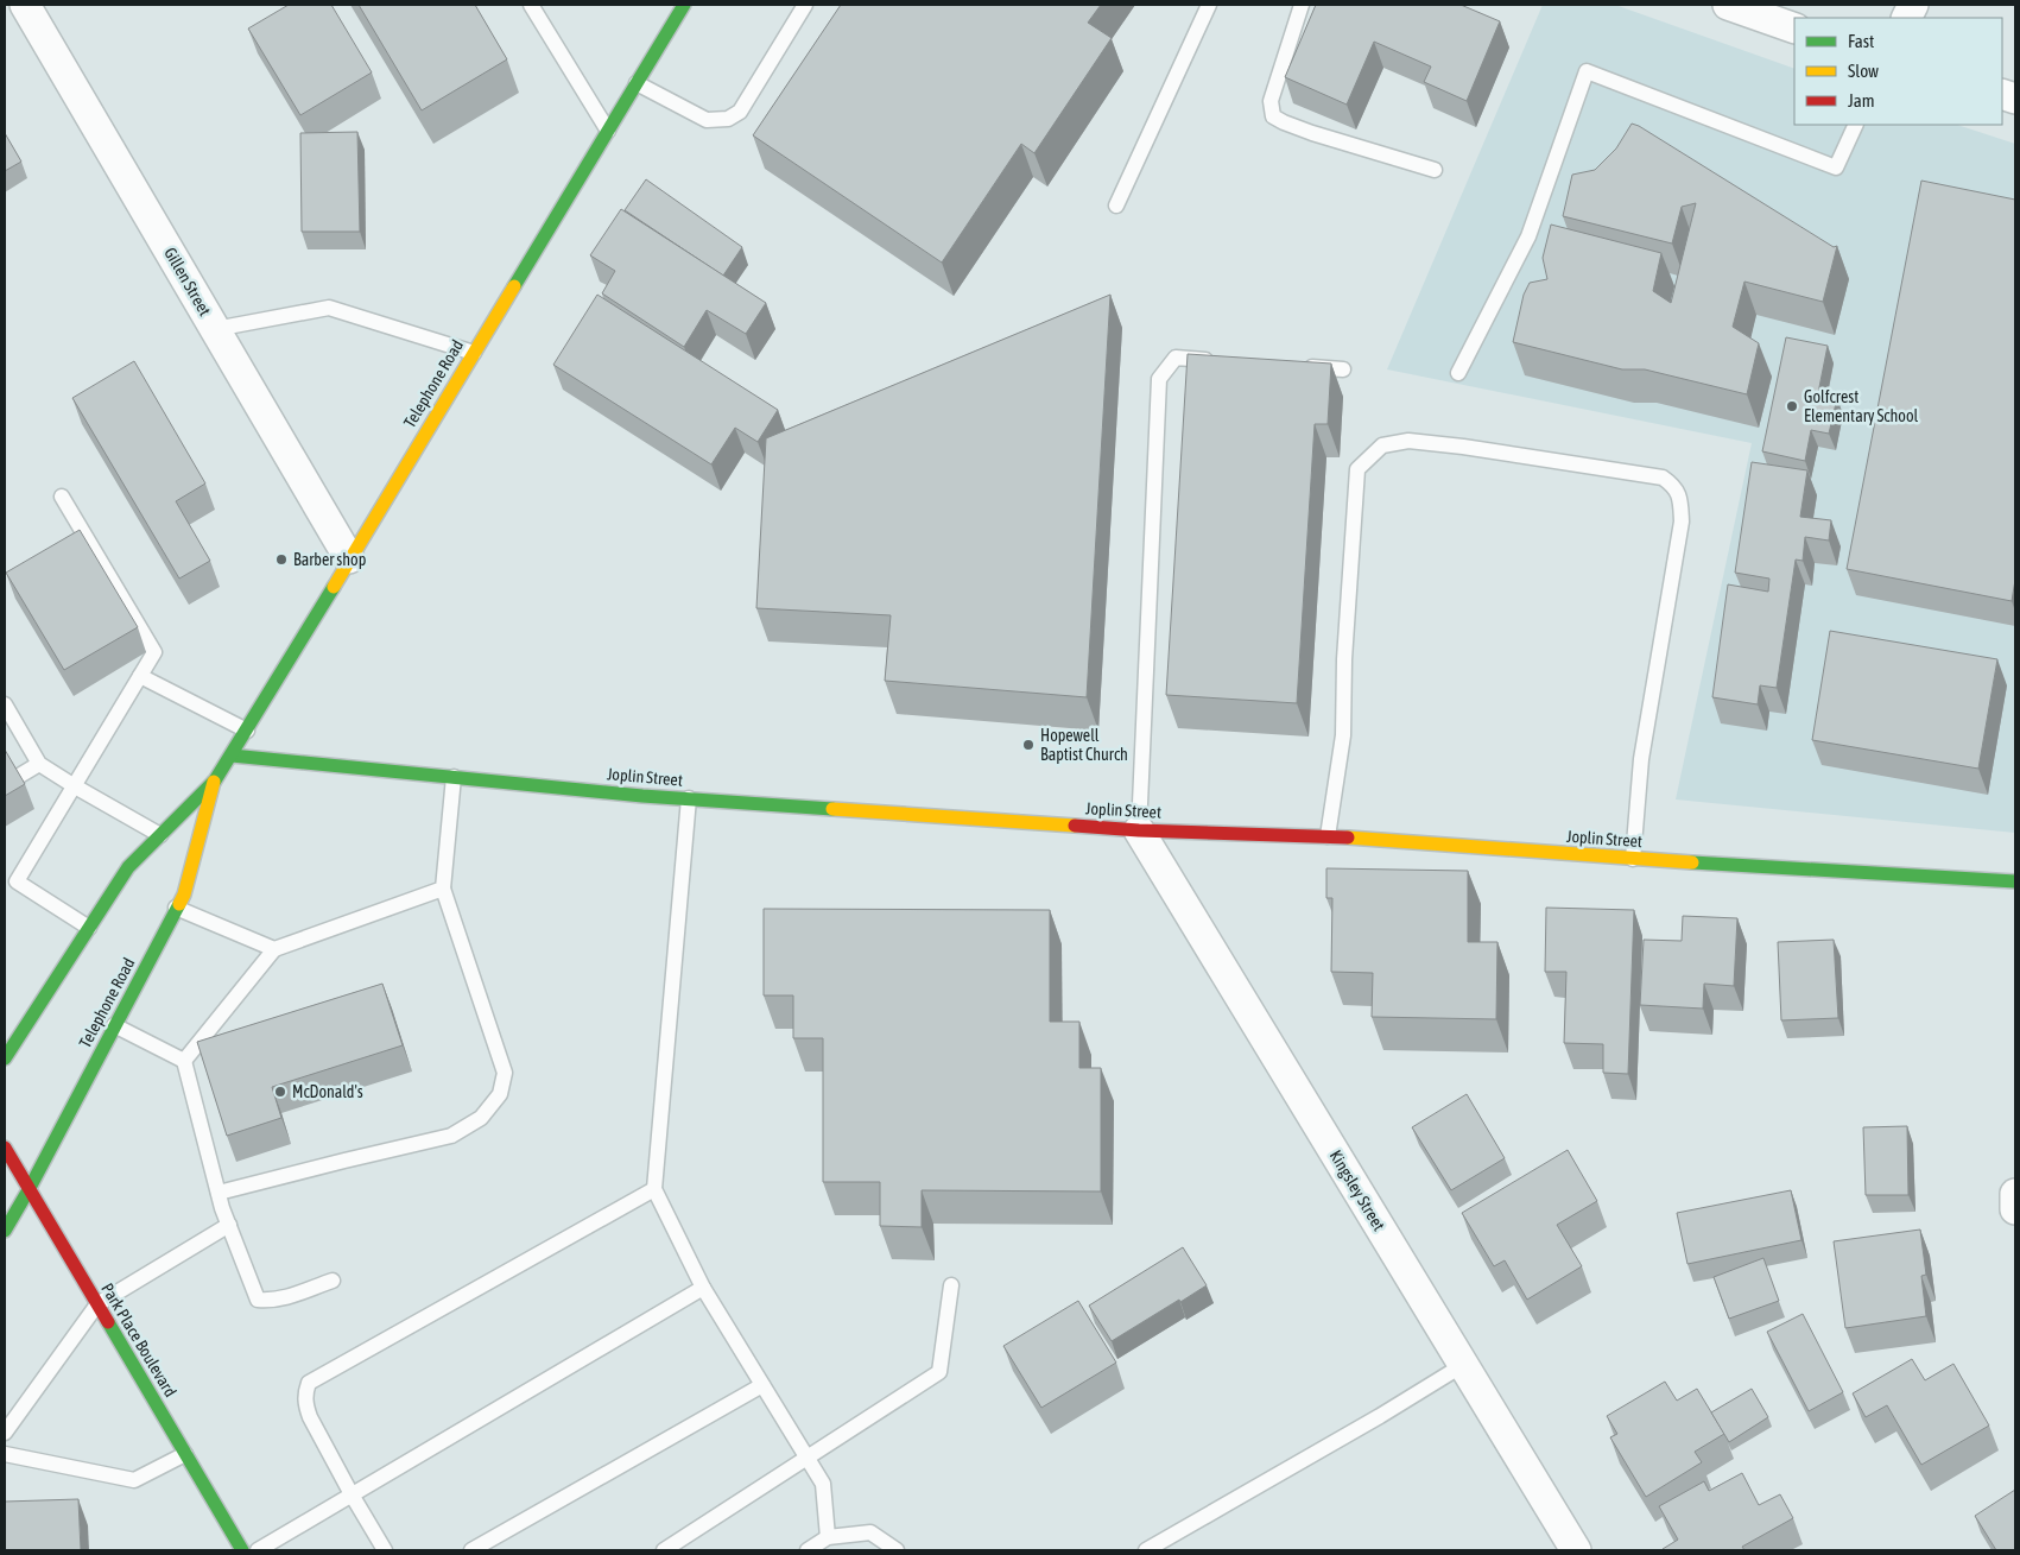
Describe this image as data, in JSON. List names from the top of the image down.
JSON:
{
  "streets": {
    "main road": ["Telephone Road", "Joplin Street", "Park Place Boulevard"],
    "street": ["Gillen Street", "Kingsley Street"]
  },
  "crossings": [
    ["Gillen Street", "Telephone Road"],
    ["Telephone Road", "Joplin Street"],
    ["Telephone Road", "Park Place Boulevard"],
    ["Joplin Street", "Kingsley Street"]
  ],
  "places": [
    "Golfcrest Elementary School",
    "Barber shop",
    "Hopewell Baptist Church",
    "McDonald's"
  ],
  "legend": ["Fast", "Slow", "Jam"]
}
